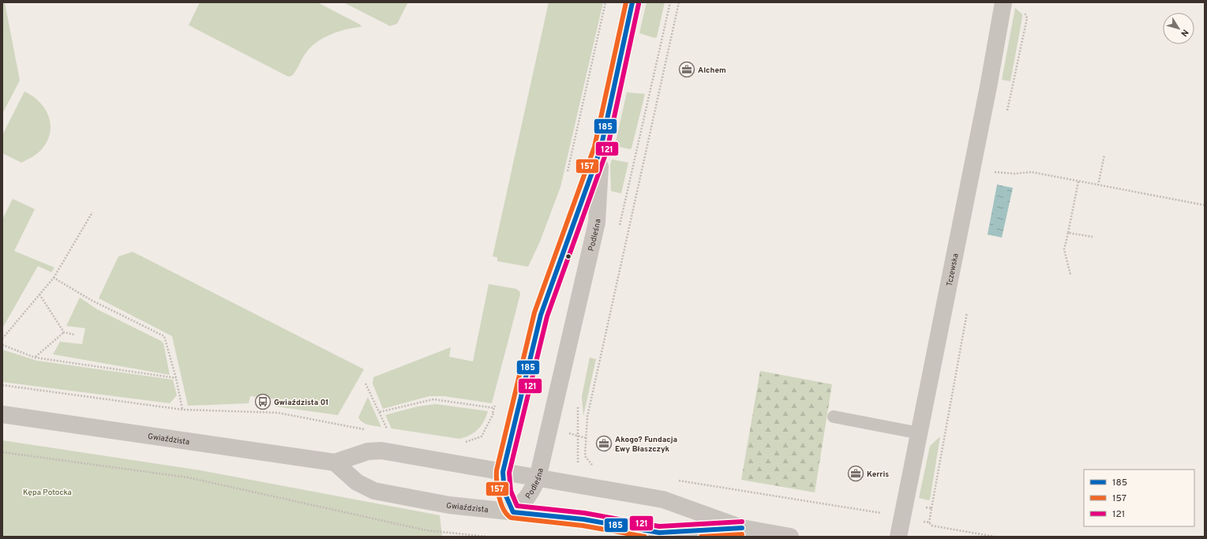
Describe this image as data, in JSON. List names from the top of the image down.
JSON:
{
  "streets": {
    "street": ["Podleśna", "Tczewska", "Gwiaździsta"]
  },
  "crossings": [
    ["Podleśna", "Gwiaździsta"]
  ],
  "parks": ["Kępa Potocka"],
  "places": {
    "office": ["Alchem", "Akogo? Fundacja Ewy Błaszczyk", "Kerris"],
    "bus stop": ["Gwiaździsta 01"]
  },
  "lines": ["transit line 185", "transit line 157", "transit line 121"],
  "legend": ["185", "157", "121"],
  "north": "bottom right"
}
